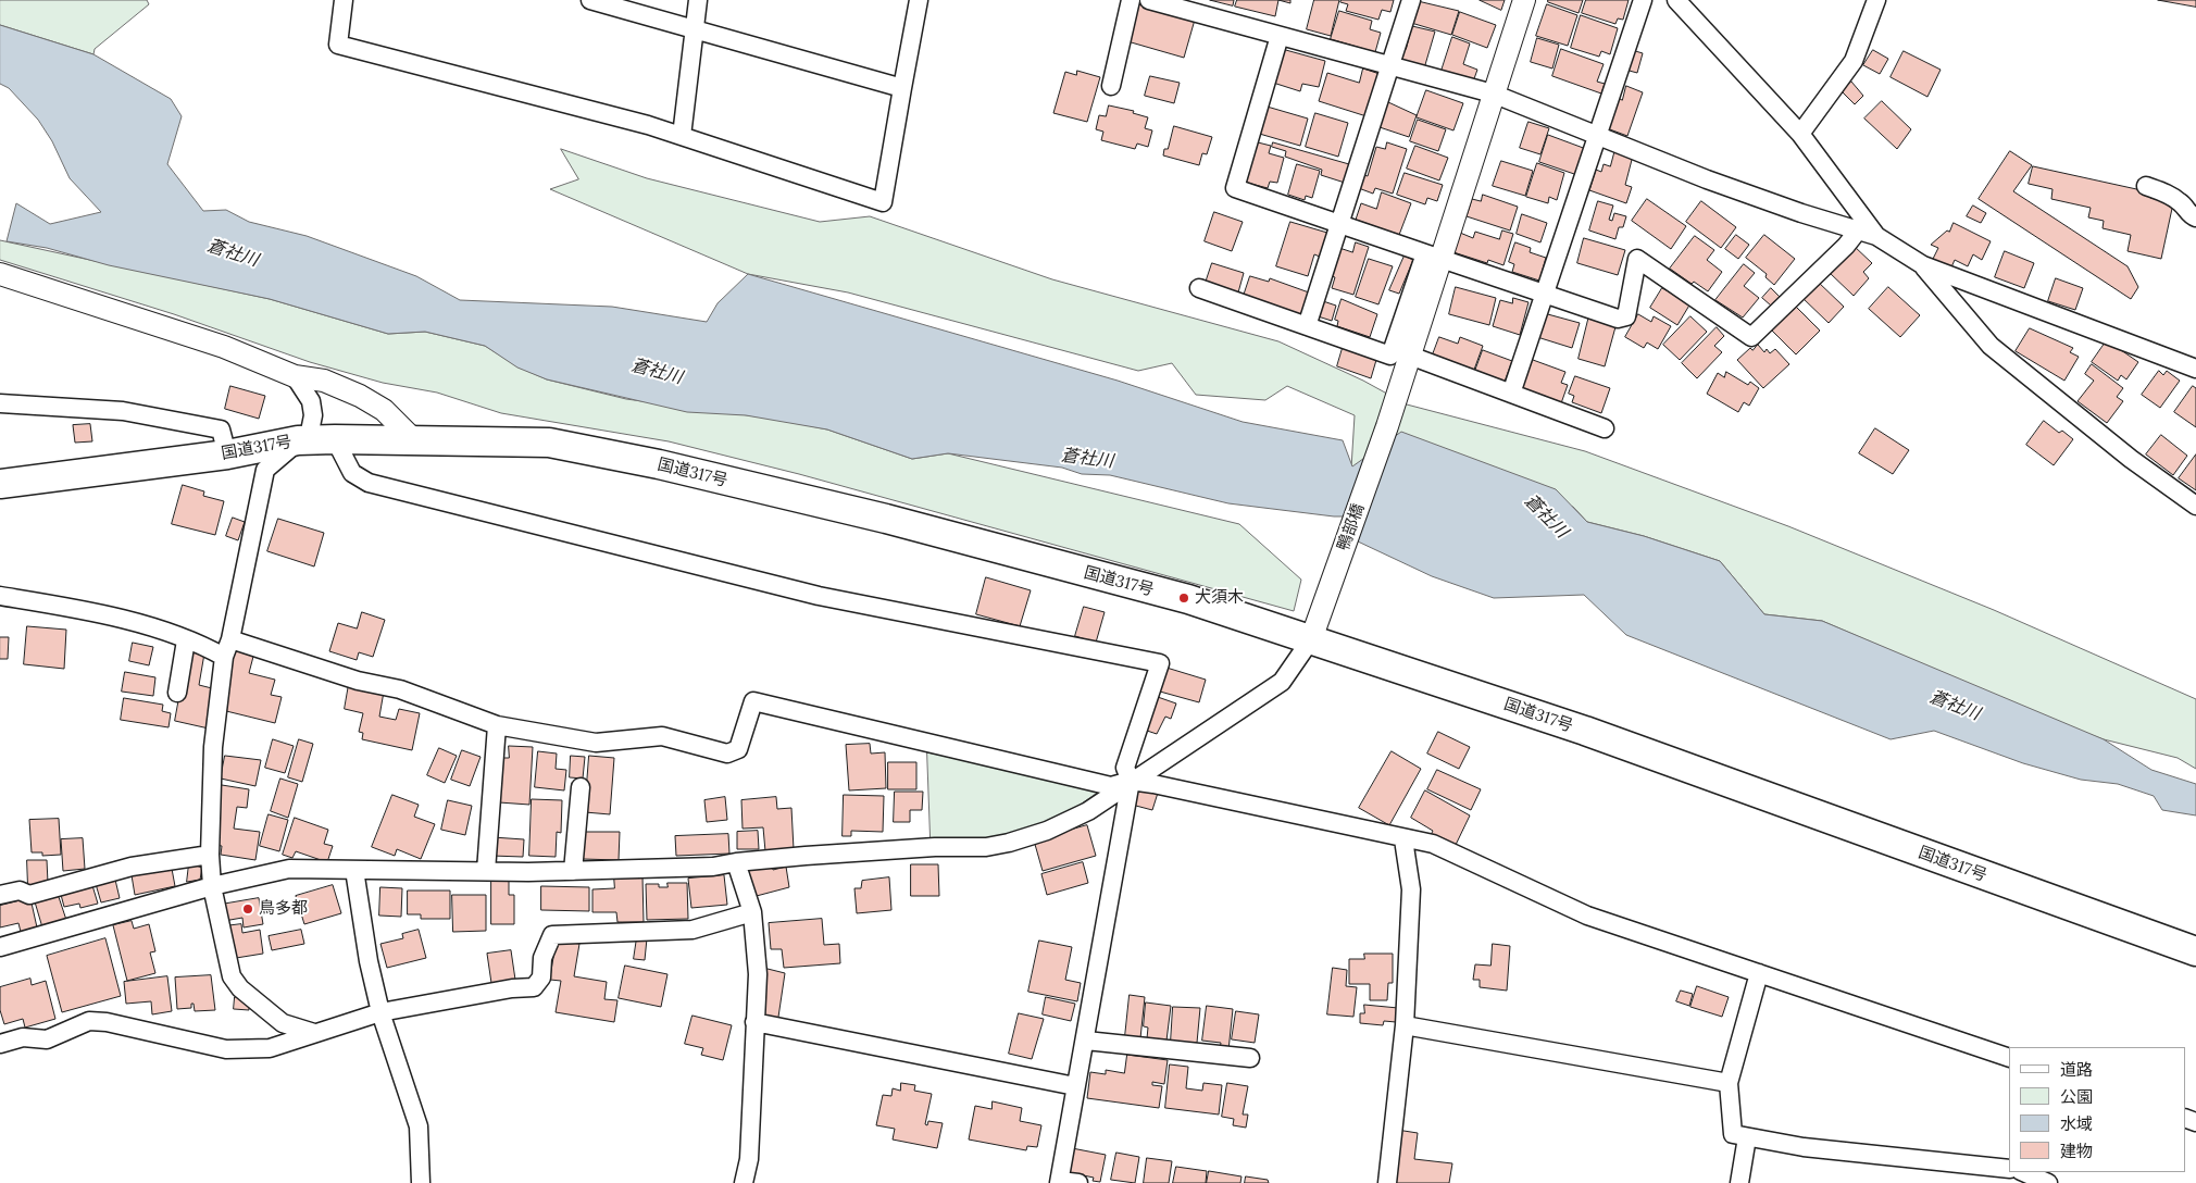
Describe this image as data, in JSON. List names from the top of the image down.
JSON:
{
  "streets": {
    "highway": ["国道317号"],
    "street": ["鴨部橋"]
  },
  "crossings": [
    ["国道317号", "鴨部橋"]
  ],
  "water": ["蒼社川"],
  "places": ["大須木", "鳥多都"],
  "legend": [
    "道路",
    "公園",
    "水域",
    "建物"
  ]
}
